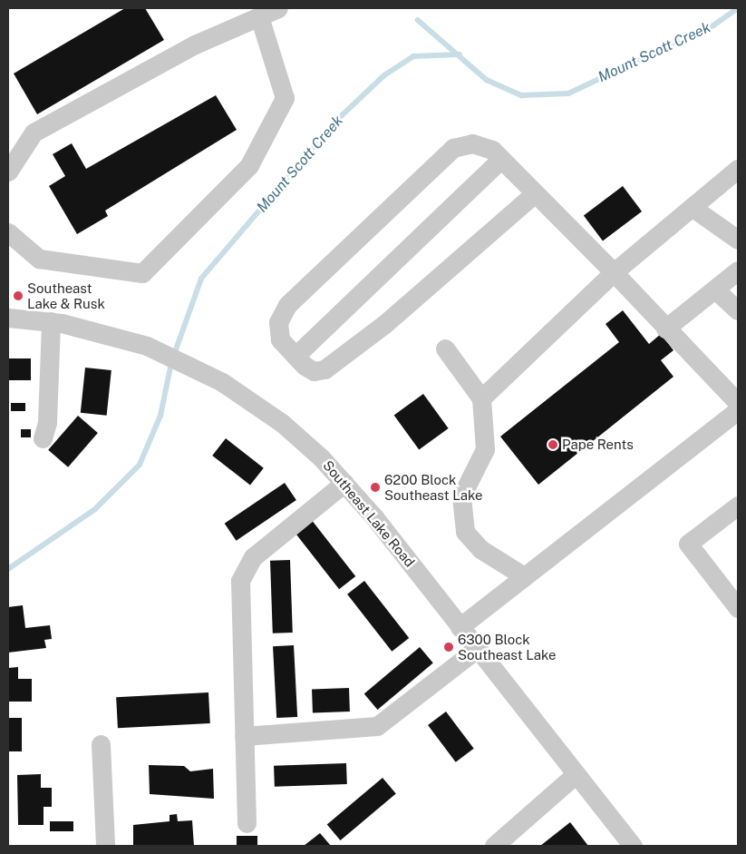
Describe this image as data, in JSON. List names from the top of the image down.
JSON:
{
  "streets": {
    "street": ["Southeast Lake Road"]
  },
  "water": ["Mount Scott Creek"],
  "places": [
    "Southeast Lake & Rusk",
    "Pape Rents",
    "6200 Block Southeast Lake",
    "6300 Block Southeast Lake"
  ]
}
